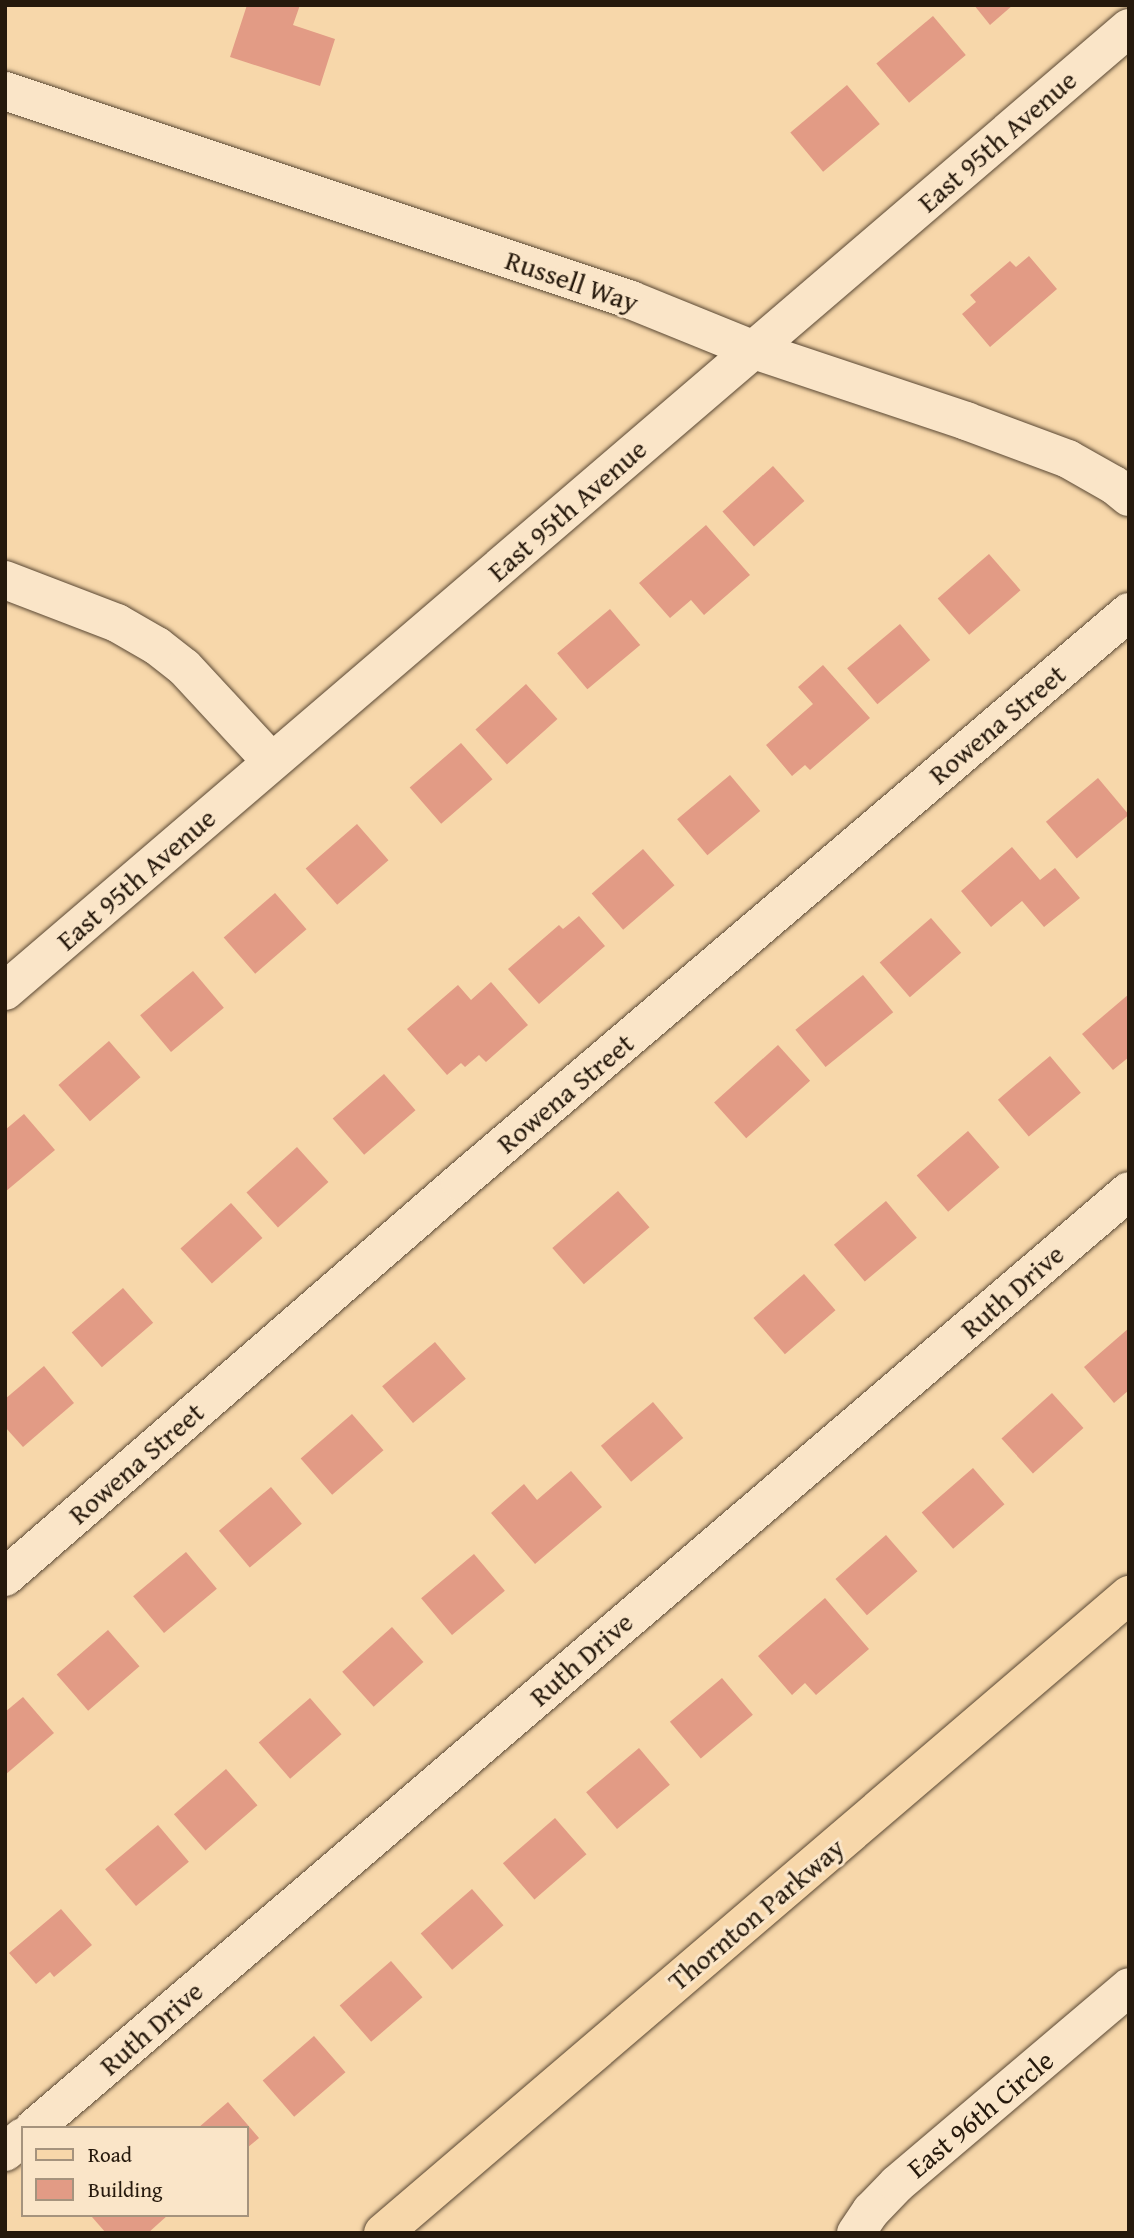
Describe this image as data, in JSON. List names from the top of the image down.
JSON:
{
  "streets": {
    "main road": ["Thornton Parkway"],
    "street": [
      "East 95th Avenue",
      "Russell Way",
      "Rowena Street",
      "Ruth Drive",
      "East 96th Circle"
    ]
  },
  "crossings": [
    ["East 95th Avenue", "Russell Way"]
  ],
  "legend": ["Road", "Building"]
}
